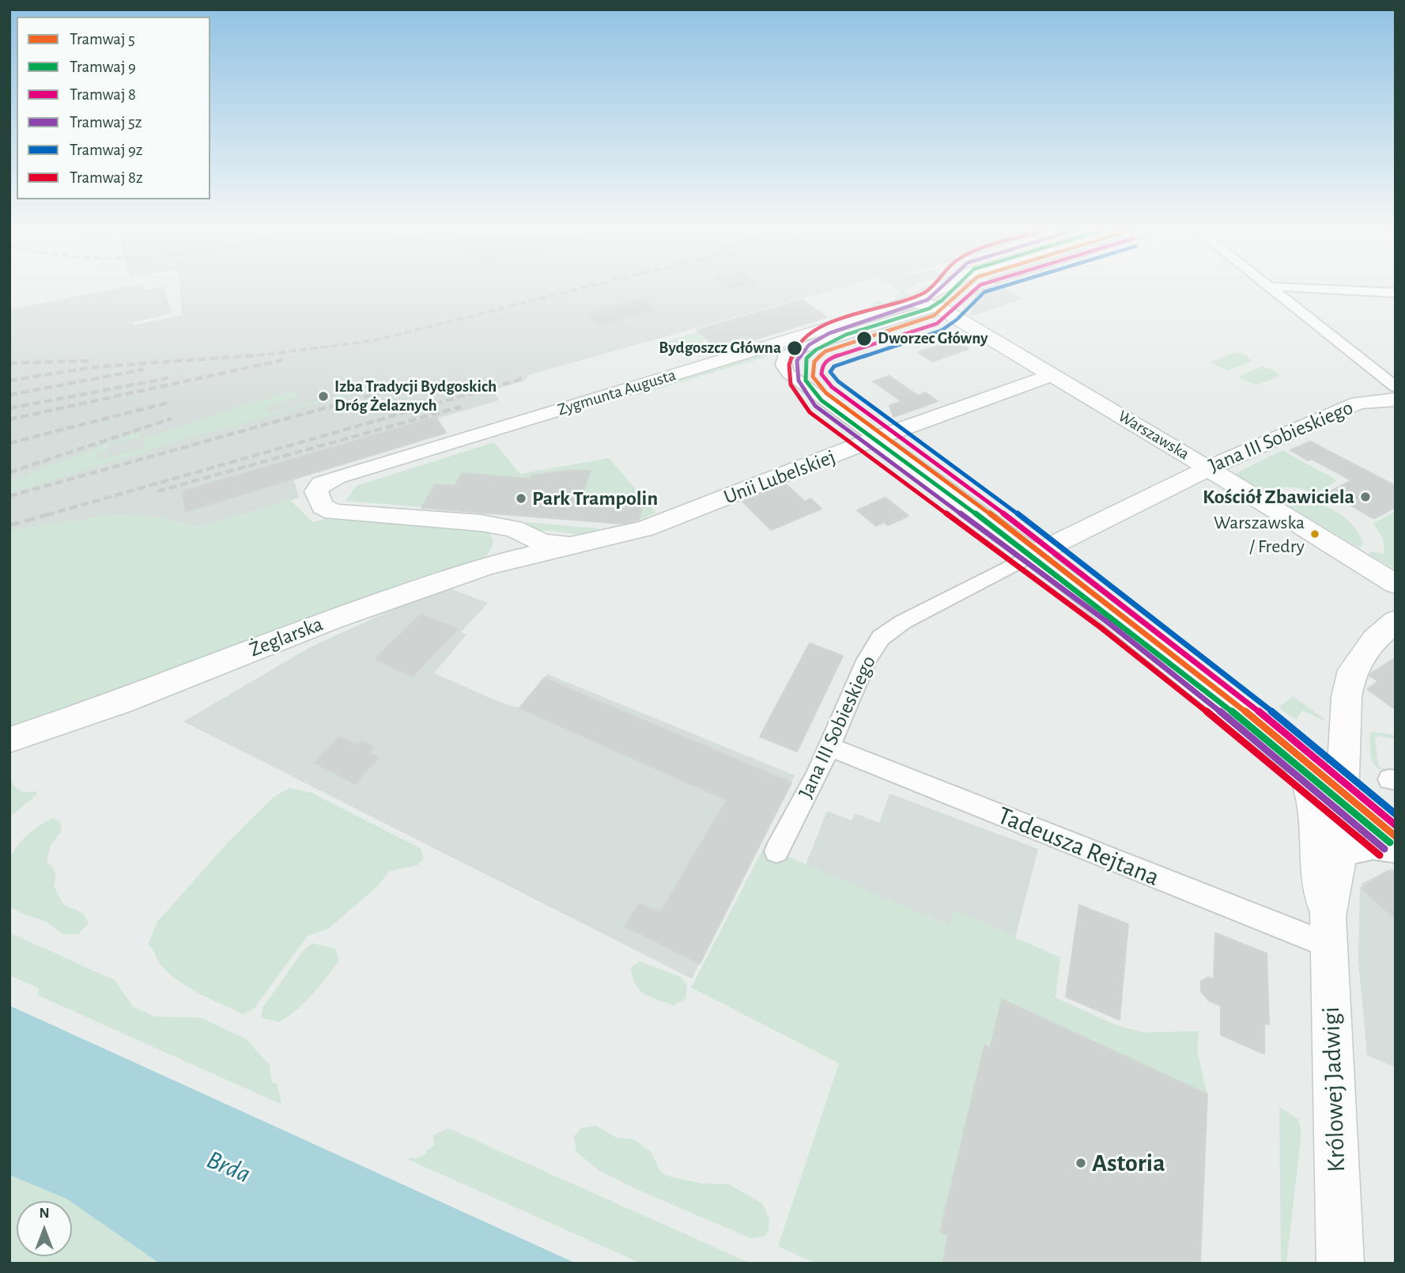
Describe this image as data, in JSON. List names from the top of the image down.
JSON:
{
  "streets": {
    "street": [
      "Zygmunta Augusta",
      "Warszawska",
      "Jana III Sobieskiego",
      "Unii Lubelskiej",
      "Żeglarska",
      "Tadeusza Rejtana",
      "Królowej Jadwigi"
    ]
  },
  "crossings": [
    ["Zygmunta Augusta", "Warszawska"],
    ["Warszawska", "Jana III Sobieskiego"],
    ["Warszawska", "Unii Lubelskiej"],
    ["Jana III Sobieskiego", "Tadeusza Rejtana"],
    ["Unii Lubelskiej", "Żeglarska"],
    ["Tadeusza Rejtana", "Królowej Jadwigi"]
  ],
  "water": ["Brda"],
  "places": [
    "Dworzec Główny",
    "Bydgoszcz Główna",
    "Izba Tradycji Bydgoskich Dróg Żelaznych",
    "Kościół Zbawiciela",
    "Park Trampolin",
    "Warszawska / Fredry",
    "Astoria"
  ],
  "lines": [
    "tram line 5",
    "tram line 9",
    "tram line 8",
    "tram line 5z",
    "tram line 9z",
    "tram line 8z"
  ],
  "legend": [
    "Tramwaj 5",
    "Tramwaj 9",
    "Tramwaj 8",
    "Tramwaj 5z",
    "Tramwaj 9z",
    "Tramwaj 8z"
  ],
  "north": "top"
}
